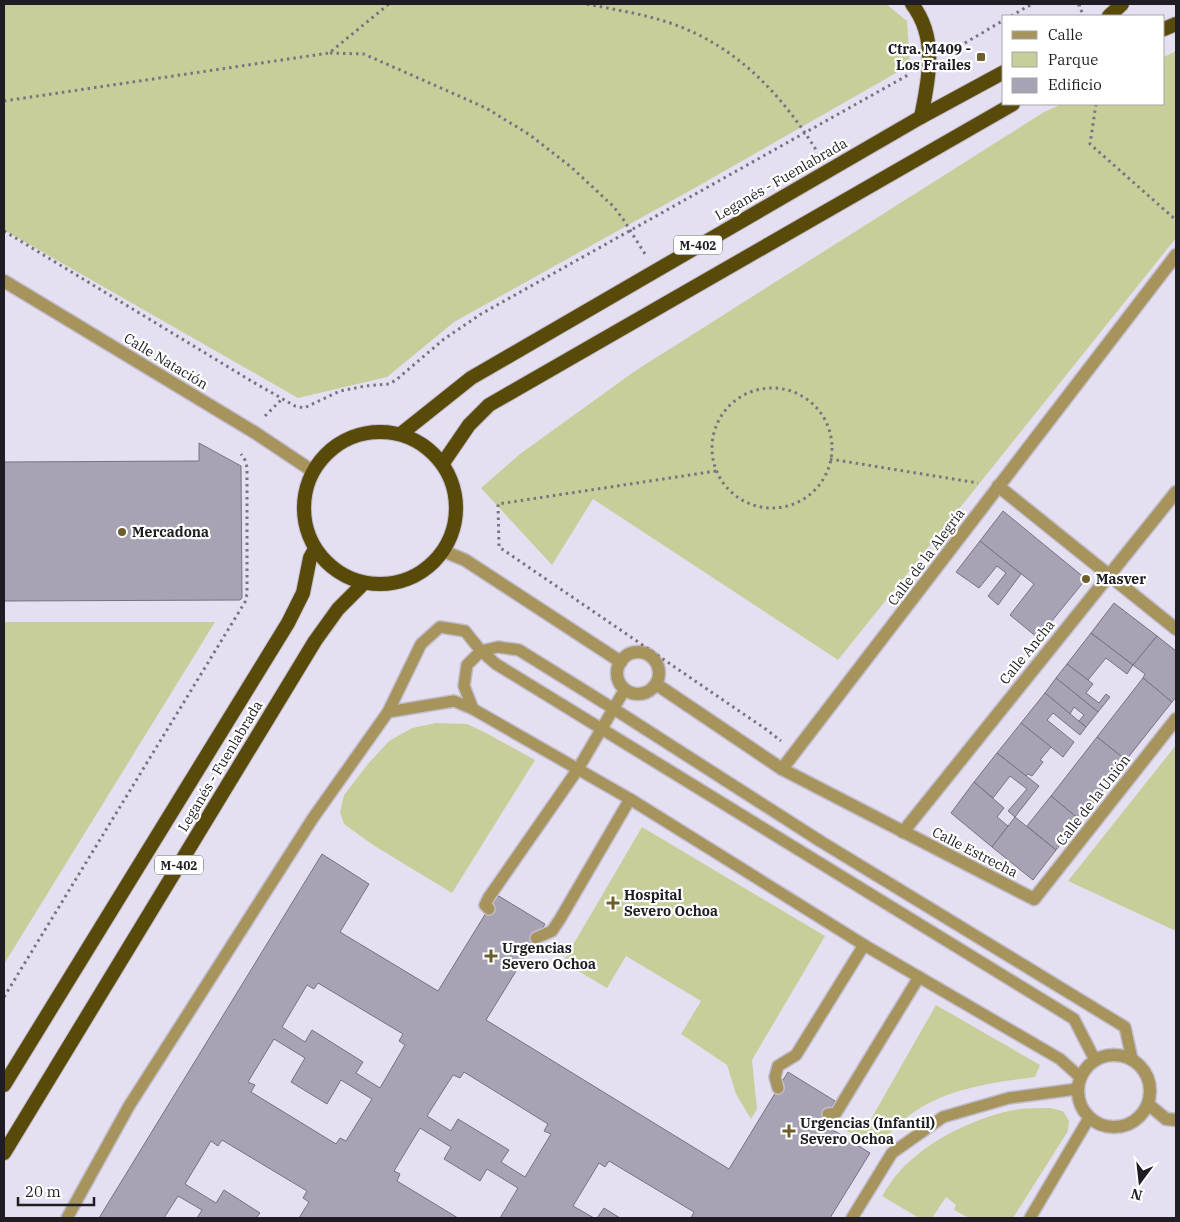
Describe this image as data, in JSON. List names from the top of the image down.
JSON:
{
  "streets": {
    "highway": ["Leganés - Fuenlabrada", "M-402"],
    "street": [
      "Calle Natación",
      "Calle de la Alegría",
      "Calle Ancha",
      "Calle de la Unión",
      "Calle Estrecha"
    ]
  },
  "crossings": [
    ["Leganés - Fuenlabrada", "M-402"],
    ["Leganés - Fuenlabrada", "Calle Natación"],
    ["M-402", "Calle Natación"],
    ["Calle Ancha", "Calle Estrecha"],
    ["Calle de la Unión", "Calle Estrecha"]
  ],
  "places": {
    "transit": ["Ctra. M409 - Los Frailes"],
    "other": ["Mercadona", "Masver"],
    "health": ["Hospital Severo Ochoa", "Urgencias Severo Ochoa", "Urgencias (Infantil) Severo Ochoa"]
  },
  "legend": ["Calle", "Parque", "Edificio"],
  "scale_bar": "20 m",
  "north": "bottom"
}
